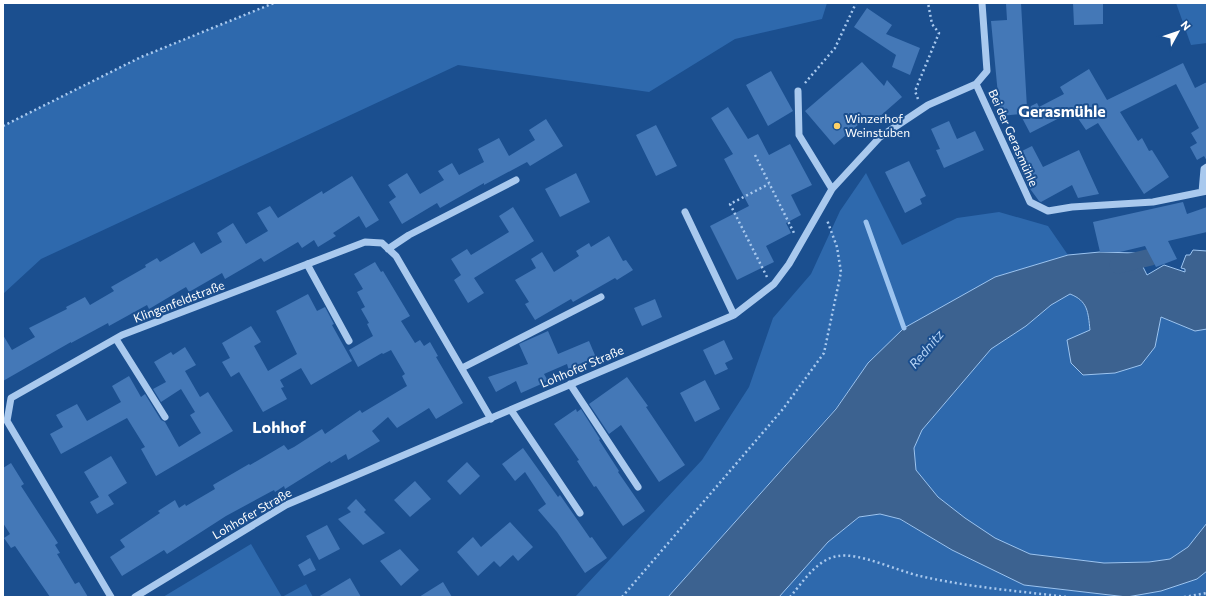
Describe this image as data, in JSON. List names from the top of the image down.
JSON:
{
  "streets": {
    "street": ["Bei der Gerasmühle", "Klingenfeldstraße", "Lohhofer Straße"]
  },
  "crossings": [
    ["Bei der Gerasmühle", "Lohhofer Straße"],
    ["Klingenfeldstraße", "Lohhofer Straße"]
  ],
  "districts": ["Gerasmühle", "Lohhof"],
  "water": ["Rednitz"],
  "places": ["Winzerhof Weinstuben"],
  "north": "top right"
}
